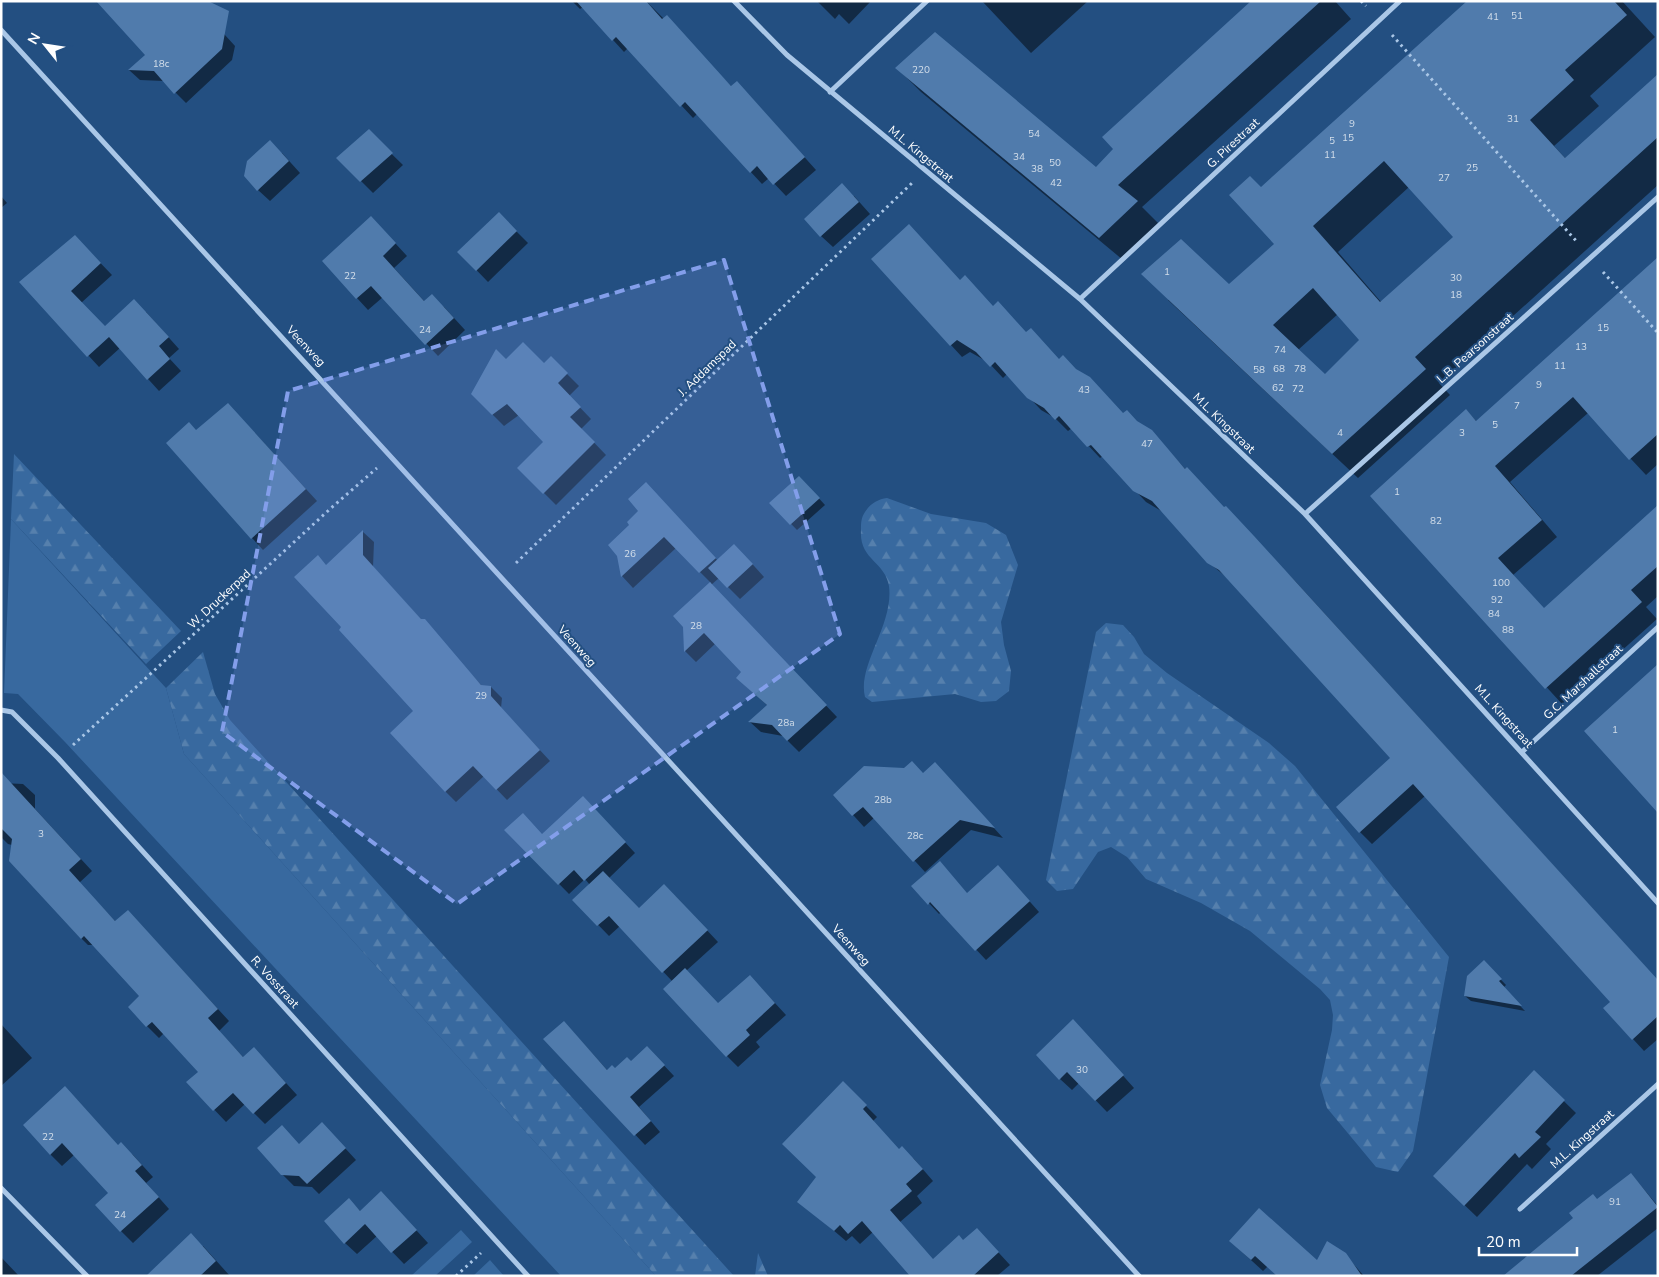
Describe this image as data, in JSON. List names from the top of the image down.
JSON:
{
  "streets": {
    "street": [
      "G. Pirestraat",
      "M.L. Kingstraat",
      "Veenweg",
      "L.B. Pearsonstraat",
      "G.C. Marshallstraat",
      "R. Vosstraat"
    ],
    "path": ["J. Addamspad", "W. Druckerpad"]
  },
  "crossings": [
    ["G. Pirestraat", "M.L. Kingstraat"],
    ["M.L. Kingstraat", "L.B. Pearsonstraat"],
    ["M.L. Kingstraat", "J. Addamspad"],
    ["M.L. Kingstraat", "G.C. Marshallstraat"],
    ["Veenweg", "J. Addamspad"],
    ["Veenweg", "W. Druckerpad"],
    ["W. Druckerpad", "R. Vosstraat"]
  ],
  "house_numbers": [
    "51",
    "41",
    "18c",
    "220",
    "31",
    "9",
    "54",
    "15",
    "5",
    "11",
    "34",
    "50",
    "25",
    "38",
    "27",
    "42",
    "1",
    "22",
    "30",
    "18",
    "15",
    "24",
    "13",
    "74",
    "11",
    "68",
    "78",
    "58",
    "9",
    "62",
    "72",
    "43",
    "7",
    "5",
    "4",
    "3",
    "47",
    "1",
    "82",
    "26",
    "100",
    "92",
    "84",
    "28",
    "88",
    "29",
    "28a",
    "1",
    "28b",
    "3",
    "28c",
    "30",
    "22",
    "91",
    "24"
  ],
  "scale_bar": "20 m",
  "north": "top left"
}
